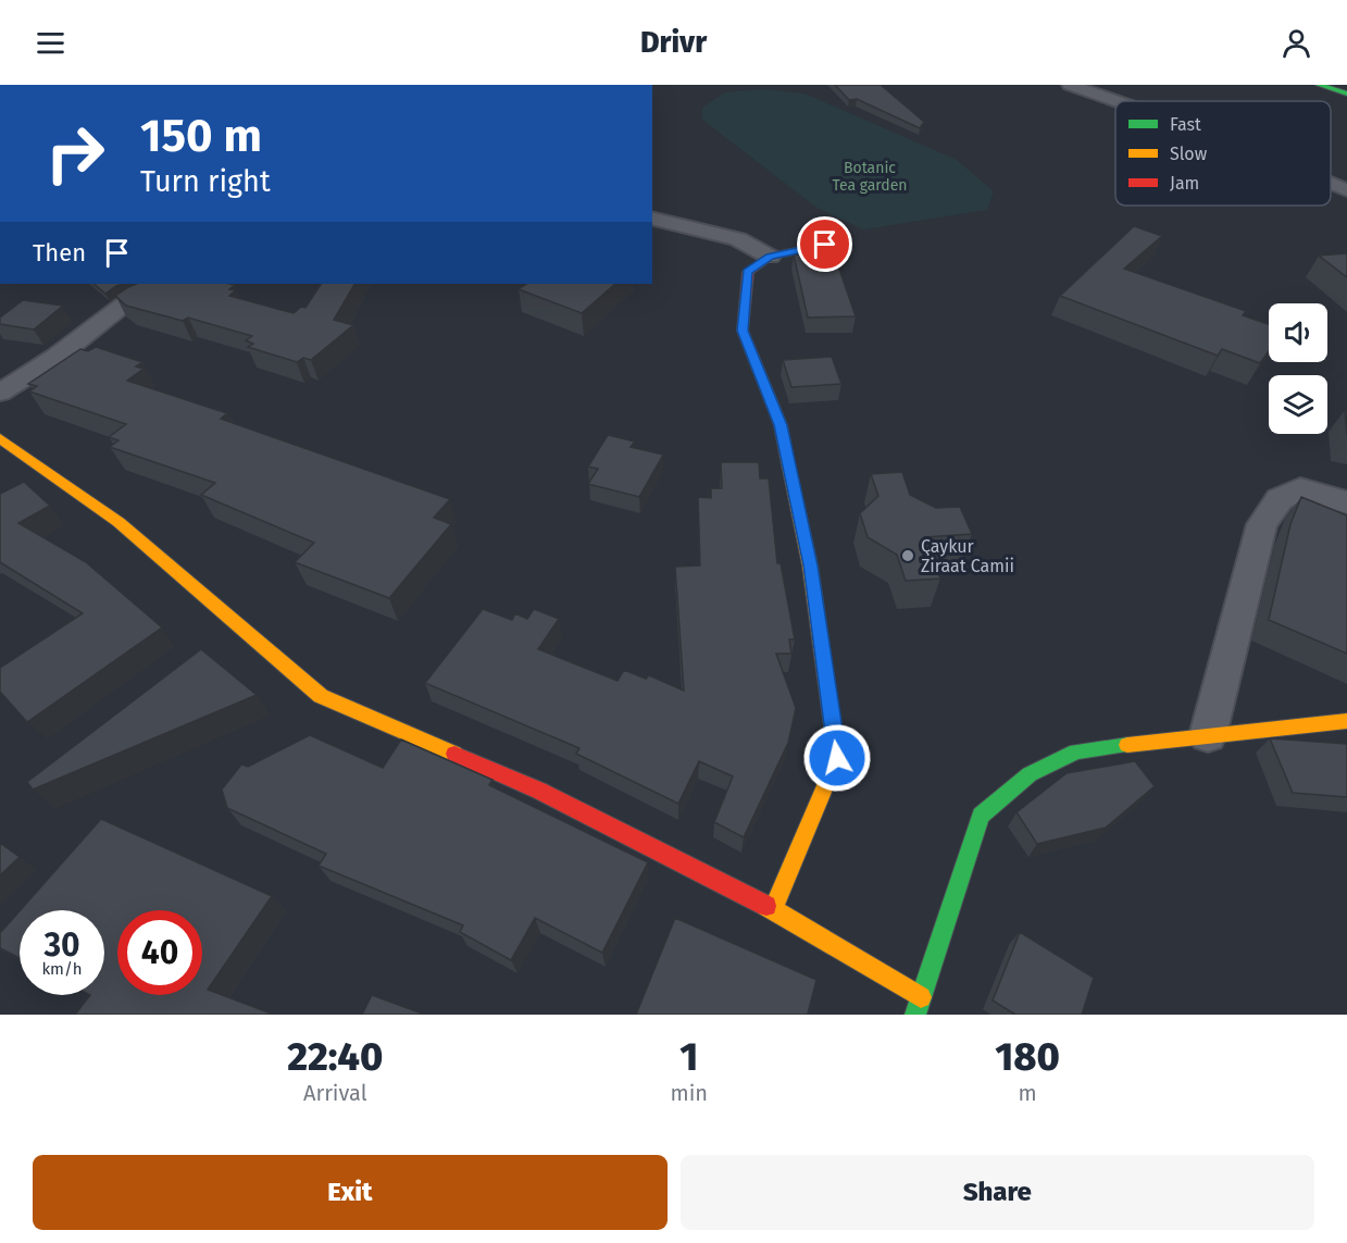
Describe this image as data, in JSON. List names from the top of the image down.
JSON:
{
  "parks": ["Botanic Tea garden"],
  "places": ["Çaykur Ziraat Camii"],
  "legend": ["Fast", "Slow", "Jam"],
  "page": {
    "header": "Drivr",
    "turn": ["150 m", "Turn right"],
    "then": "Then",
    "speed": "30 km/h",
    "limit": "40",
    "eta": [
      "22:40",
      "Arrival",
      "1",
      "min",
      "180",
      "m"
    ],
    "buttons": ["Exit", "Share"]
  }
}
